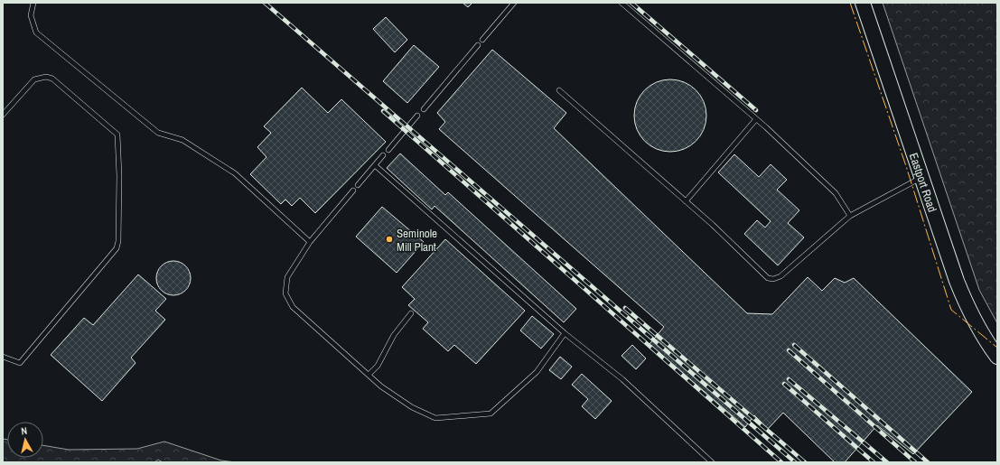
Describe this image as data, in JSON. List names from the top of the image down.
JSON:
{
  "streets": {
    "main road": ["Eastport Road"]
  },
  "places": ["Seminole Mill Plant"],
  "north": "top"
}
